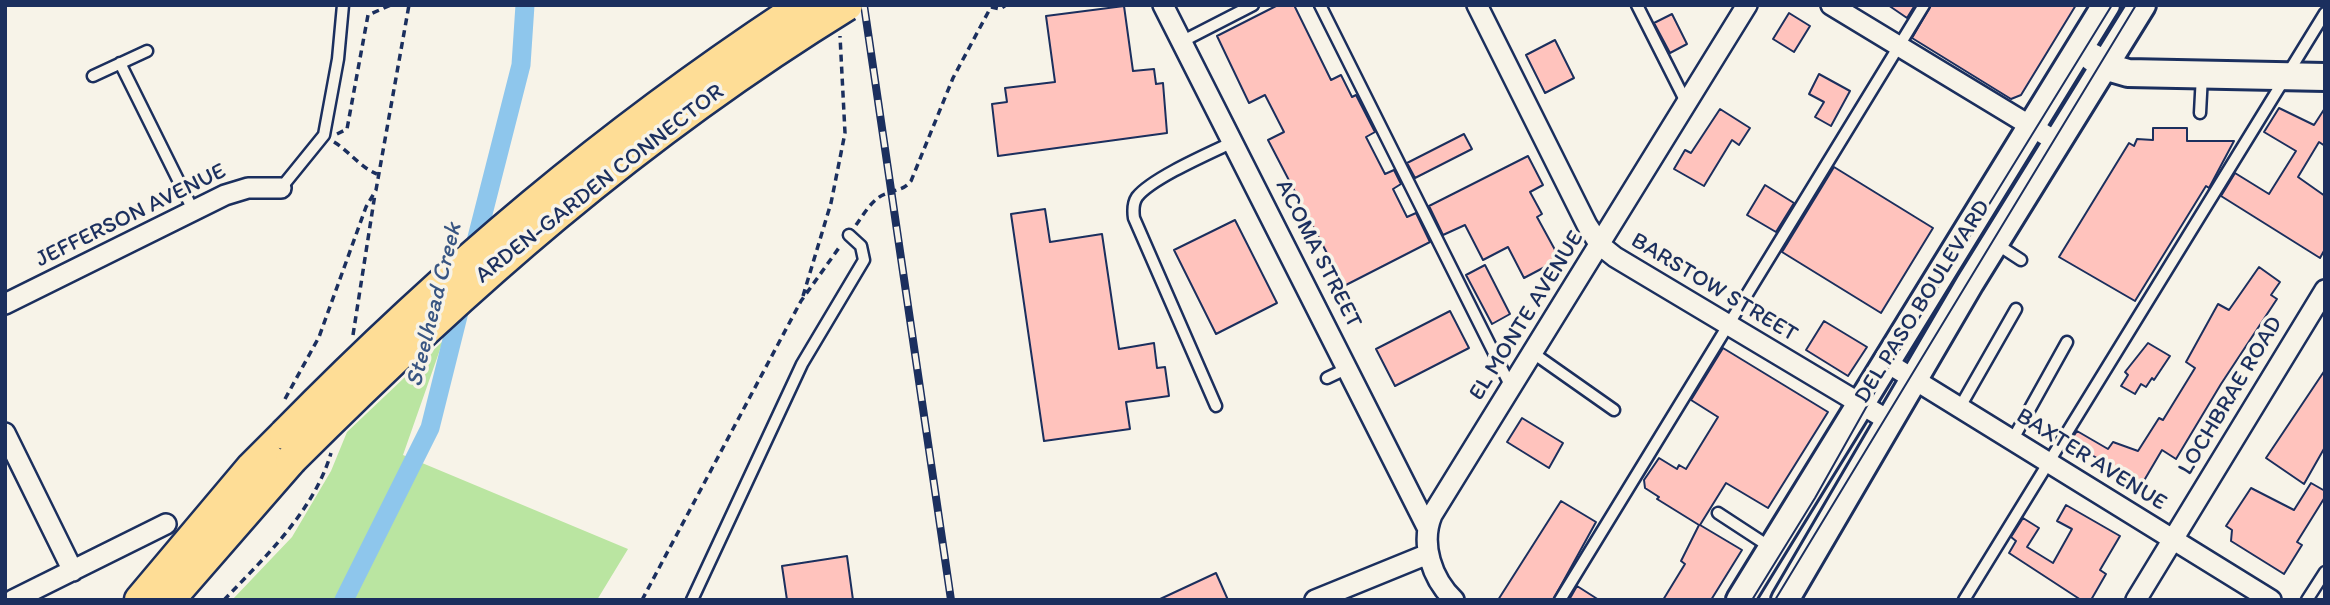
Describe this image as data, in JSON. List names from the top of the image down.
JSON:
{
  "streets": {
    "main road": ["ARDEN-GARDEN CONNECTOR", "DEL PASO BOULEVARD"],
    "street": [
      "JEFFERSON AVENUE",
      "ACOMA STREET",
      "BARSTOW STREET",
      "EL MONTE AVENUE",
      "LOCHBRAE ROAD",
      "BAXTER AVENUE"
    ]
  },
  "crossings": [
    ["ACOMA STREET", "EL MONTE AVENUE"],
    ["BARSTOW STREET", "DEL PASO BOULEVARD"],
    ["BARSTOW STREET", "EL MONTE AVENUE"],
    ["DEL PASO BOULEVARD", "BAXTER AVENUE"],
    ["LOCHBRAE ROAD", "BAXTER AVENUE"]
  ],
  "water": ["Steelhead Creek"]
}
